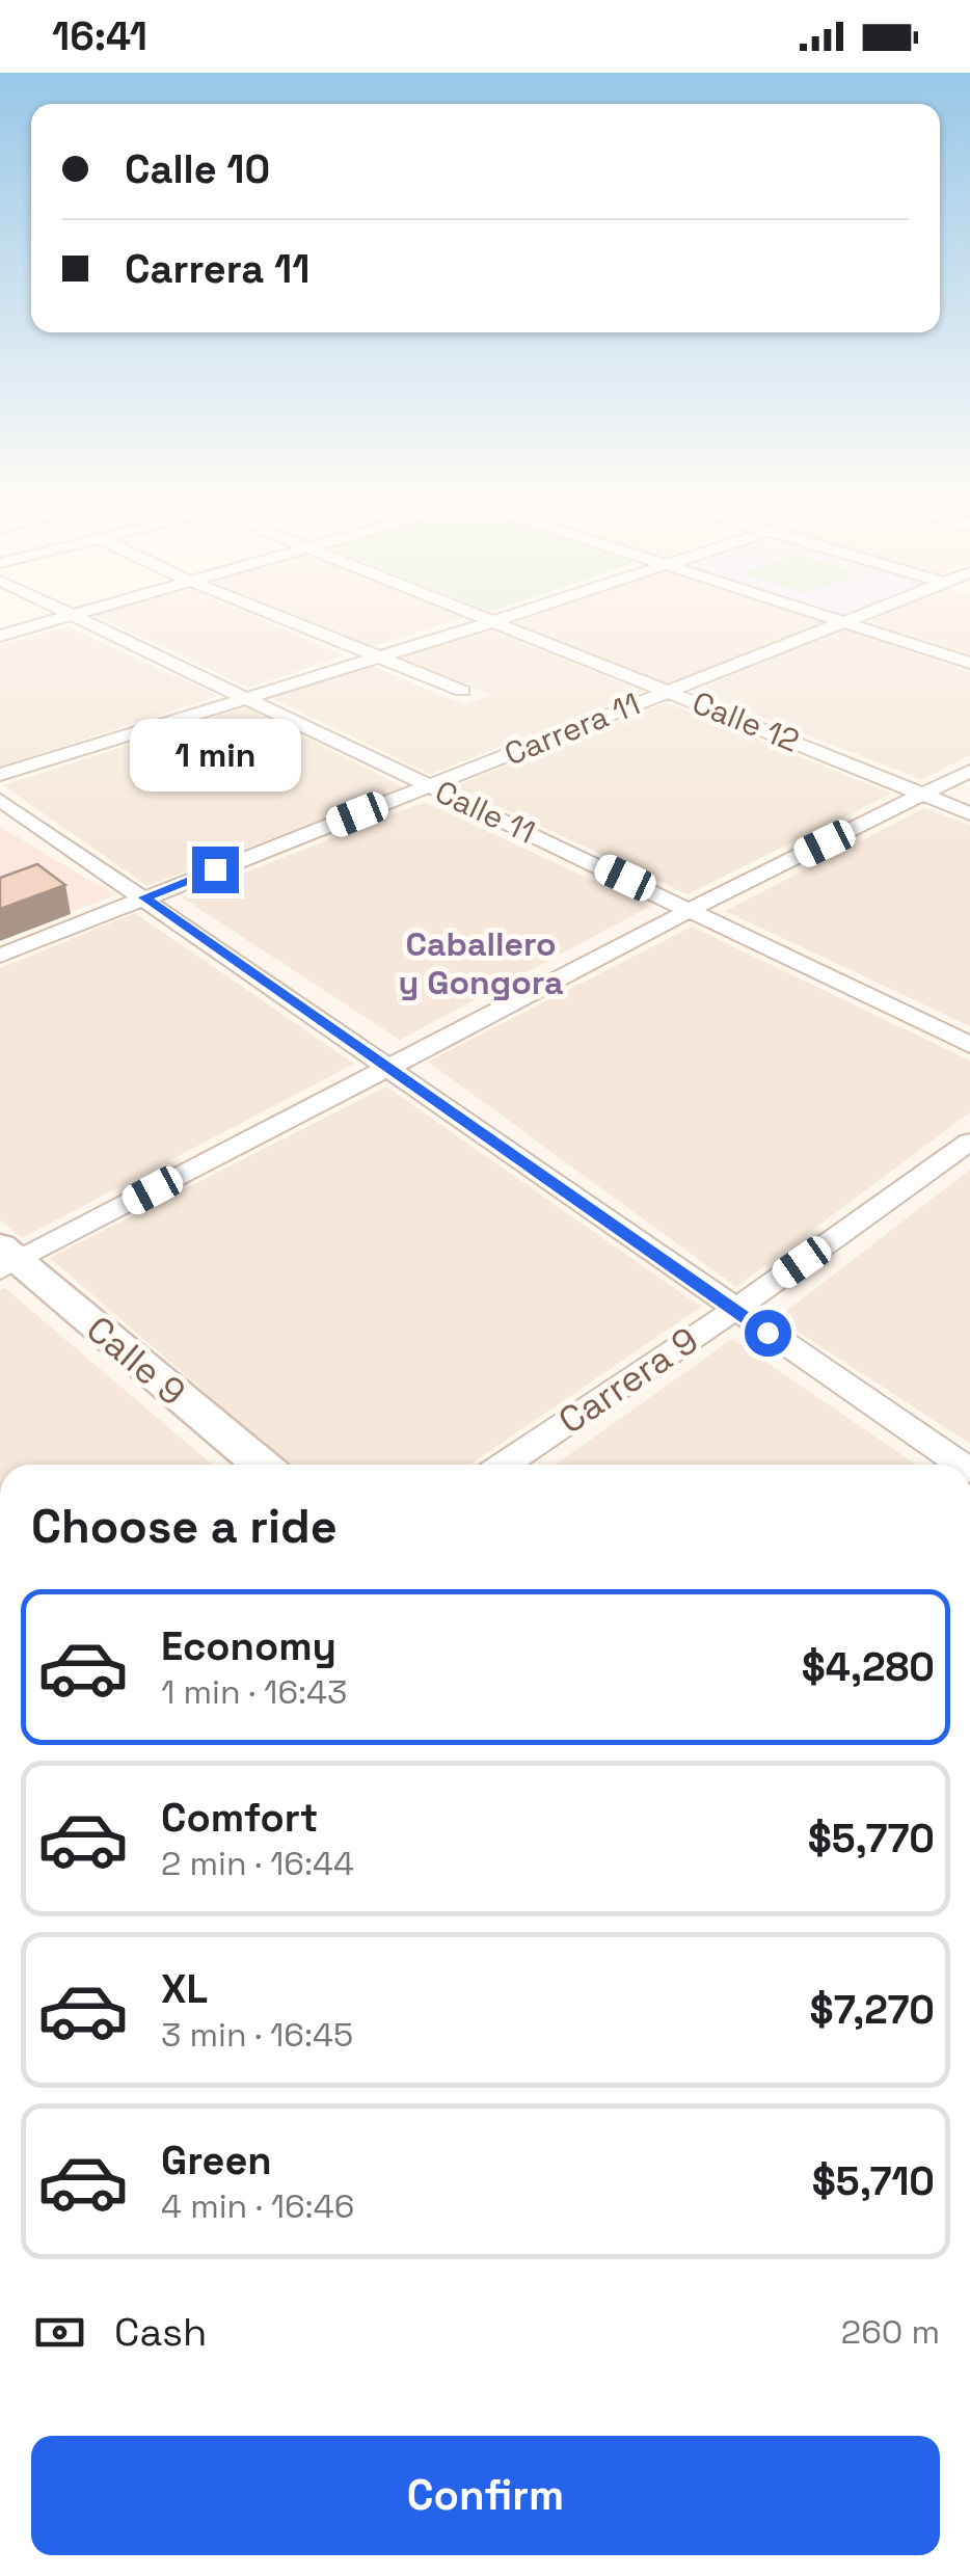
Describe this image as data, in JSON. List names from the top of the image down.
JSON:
{
  "streets": {
    "street": [
      "Calle 12",
      "Carrera 11",
      "Calle 11",
      "Calle 9",
      "Carrera 9"
    ]
  },
  "crossings": [
    ["Calle 12", "Carrera 11"],
    ["Carrera 11", "Calle 11"]
  ],
  "districts": ["Caballero y Gongora"],
  "page": {
    "status": "16:41",
    "banner": ["Calle 10", "Carrera 11"],
    "bubble": "1 min",
    "heading": "Choose a ride",
    "list": [
      {
        "name": "Economy",
        "note": "1 min · 16:43",
        "value": "$4,280"
      },
      {
        "name": "Comfort",
        "note": "2 min · 16:44",
        "value": "$5,770"
      },
      {
        "name": "XL",
        "note": "3 min · 16:45",
        "value": "$7,270"
      },
      {
        "name": "Green",
        "note": "4 min · 16:46",
        "value": "$5,710"
      }
    ],
    "pay": ["Cash", "260 m"],
    "buttons": "Confirm"
  }
}
